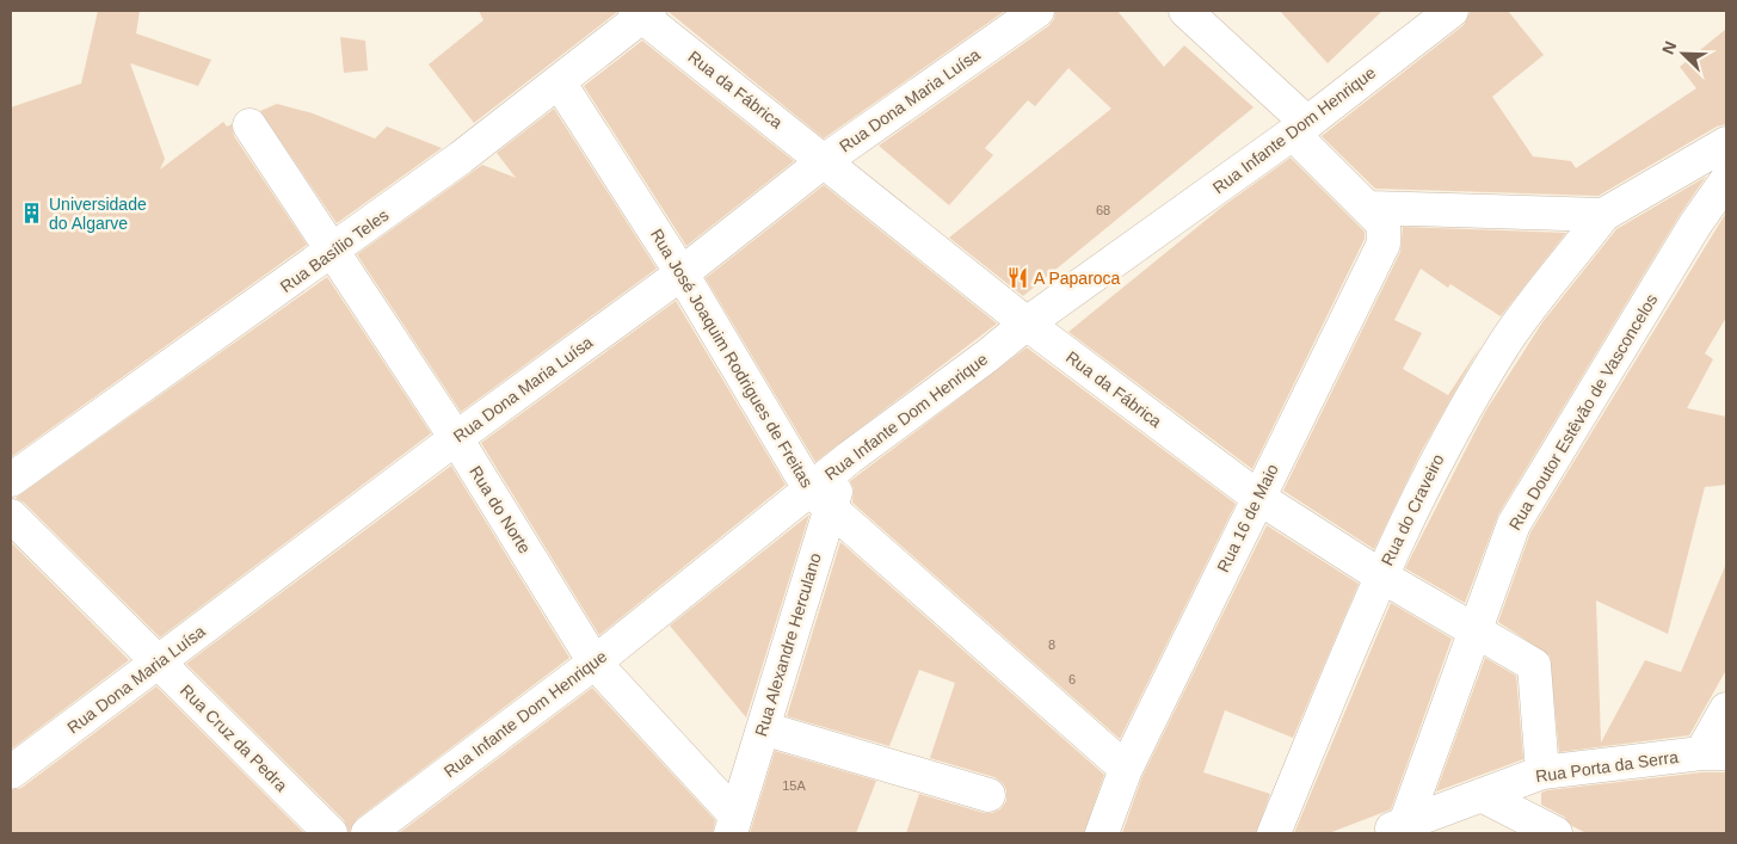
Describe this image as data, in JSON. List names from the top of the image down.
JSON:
{
  "streets": {
    "street": [
      "Rua da Fábrica",
      "Rua Dona Maria Luísa",
      "Rua Infante Dom Henrique",
      "Rua Basílio Teles",
      "Rua José Joaquim Rodrigues de Freitas",
      "Rua Doutor Estêvão de Vasconcelos",
      "Rua do Norte",
      "Rua do Craveiro",
      "Rua 16 de Maio",
      "Rua Alexandre Herculano",
      "Rua Cruz da Pedra",
      "Rua Porta da Serra"
    ]
  },
  "crossings": [
    ["Rua da Fábrica", "Rua Dona Maria Luísa"],
    ["Rua da Fábrica", "Rua Infante Dom Henrique"],
    ["Rua da Fábrica", "Rua Basílio Teles"],
    ["Rua da Fábrica", "Rua Doutor Estêvão de Vasconcelos"],
    ["Rua da Fábrica", "Rua do Craveiro"],
    ["Rua da Fábrica", "Rua 16 de Maio"],
    ["Rua da Fábrica", "Rua Porta da Serra"],
    ["Rua Dona Maria Luísa", "Rua José Joaquim Rodrigues de Freitas"],
    ["Rua Dona Maria Luísa", "Rua do Norte"],
    ["Rua Dona Maria Luísa", "Rua Cruz da Pedra"],
    ["Rua Infante Dom Henrique", "Rua José Joaquim Rodrigues de Freitas"],
    ["Rua Infante Dom Henrique", "Rua do Norte"],
    ["Rua Infante Dom Henrique", "Rua 16 de Maio"],
    ["Rua Infante Dom Henrique", "Rua Alexandre Herculano"],
    ["Rua Basílio Teles", "Rua José Joaquim Rodrigues de Freitas"],
    ["Rua Basílio Teles", "Rua do Norte"],
    ["Rua José Joaquim Rodrigues de Freitas", "Rua 16 de Maio"],
    ["Rua José Joaquim Rodrigues de Freitas", "Rua Alexandre Herculano"],
    ["Rua Doutor Estêvão de Vasconcelos", "Rua Porta da Serra"],
    ["Rua do Norte", "Rua Alexandre Herculano"]
  ],
  "places": {
    "building": ["Universidade do Algarve"],
    "restaurant": ["A Paparoca"]
  },
  "house_numbers": [
    "68",
    "8",
    "6",
    "15A"
  ],
  "north": "top left"
}
